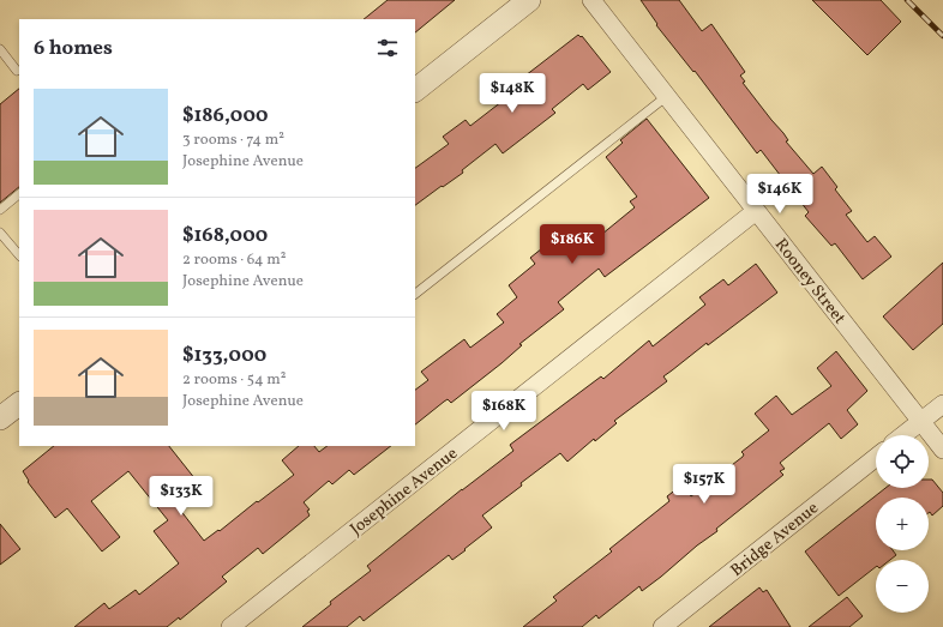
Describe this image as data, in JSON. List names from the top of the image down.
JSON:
{
  "streets": {
    "street": ["Rooney Street", "Josephine Avenue", "Bridge Avenue"]
  },
  "crossings": [
    ["Rooney Street", "Josephine Avenue"]
  ],
  "page": {
    "heading": "6 homes",
    "price": [
      "$148K",
      "$146K",
      "$186K",
      "$168K",
      "$157K",
      "$133K"
    ],
    "list": [
      {
        "name": "$186,000",
        "note": "3 rooms · 74 m² · Josephine Avenue"
      },
      {
        "name": "$168,000",
        "note": "2 rooms · 64 m² · Josephine Avenue"
      },
      {
        "name": "$133,000",
        "note": "2 rooms · 54 m² · Josephine Avenue"
      }
    ],
    "map_buttons": ["+", "−"]
  }
}
